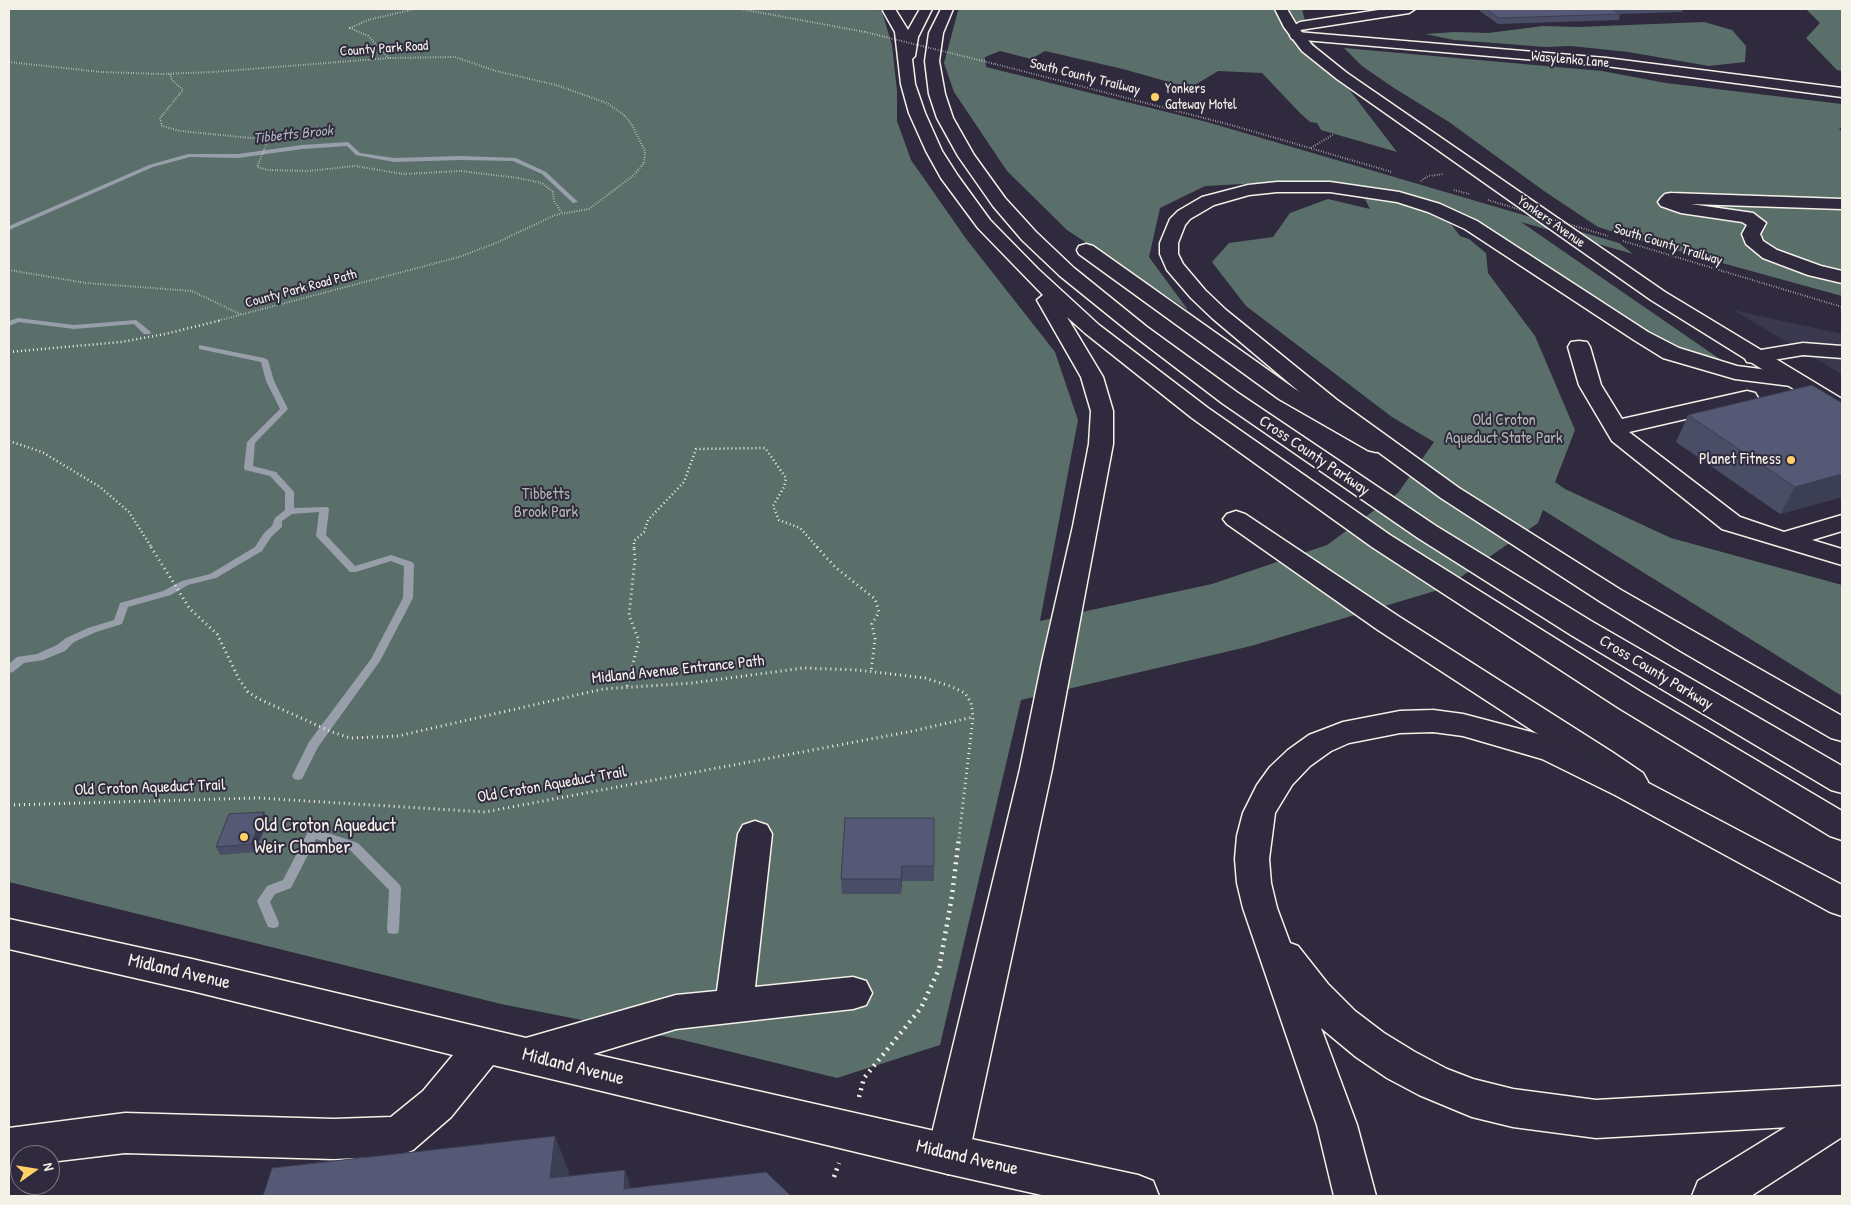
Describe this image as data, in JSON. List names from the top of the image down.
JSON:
{
  "streets": {
    "main road": [
      "Wasylenko Lane",
      "Yonkers Avenue",
      "Cross County Parkway",
      "Midland Avenue"
    ],
    "path": [
      "County Park Road",
      "South County Trailway",
      "County Park Road Path",
      "Midland Avenue Entrance Path",
      "Old Croton Aqueduct Trail"
    ]
  },
  "crossings": [
    ["County Park Road", "County Park Road Path"],
    ["Wasylenko Lane", "Yonkers Avenue"],
    ["Midland Avenue Entrance Path", "Old Croton Aqueduct Trail"],
    ["Midland Avenue Entrance Path", "Midland Avenue"]
  ],
  "water": ["Tibbetts Brook"],
  "parks": ["Old Croton Aqueduct State Park", "Tibbetts Brook Park"],
  "places": ["Yonkers Gateway Motel", "Planet Fitness", "Old Croton Aqueduct Weir Chamber"],
  "north": "right"
}
